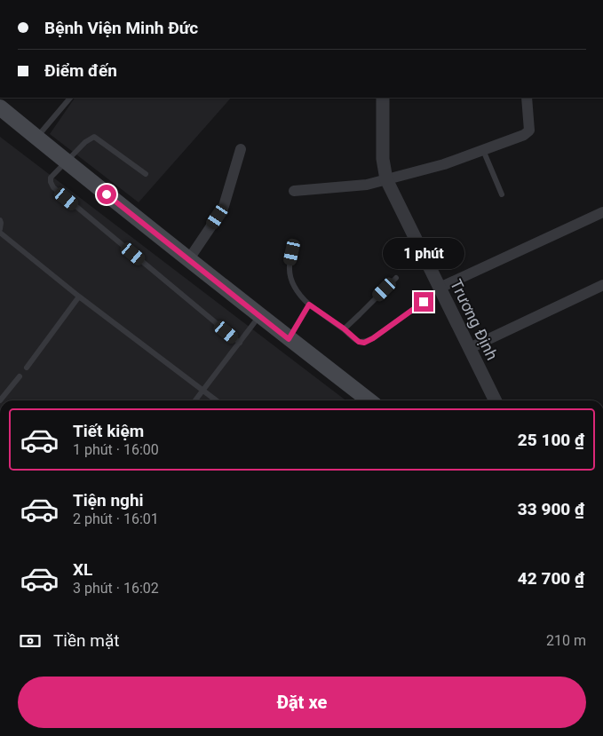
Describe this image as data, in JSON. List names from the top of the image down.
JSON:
{
  "streets": {
    "street": ["Trương Định"]
  },
  "page": {
    "banner": ["Bệnh Viện Minh Đức", "Điểm đến"],
    "bubble": "1 phút",
    "list": [
      {
        "name": "Tiết kiệm",
        "note": "1 phút · 16:00",
        "value": "25 100 ₫"
      },
      {
        "name": "Tiện nghi",
        "note": "2 phút · 16:01",
        "value": "33 900 ₫"
      },
      {
        "name": "XL",
        "note": "3 phút · 16:02",
        "value": "42 700 ₫"
      }
    ],
    "pay": ["Tiền mặt", "210 m"],
    "buttons": "Đặt xe"
  }
}
